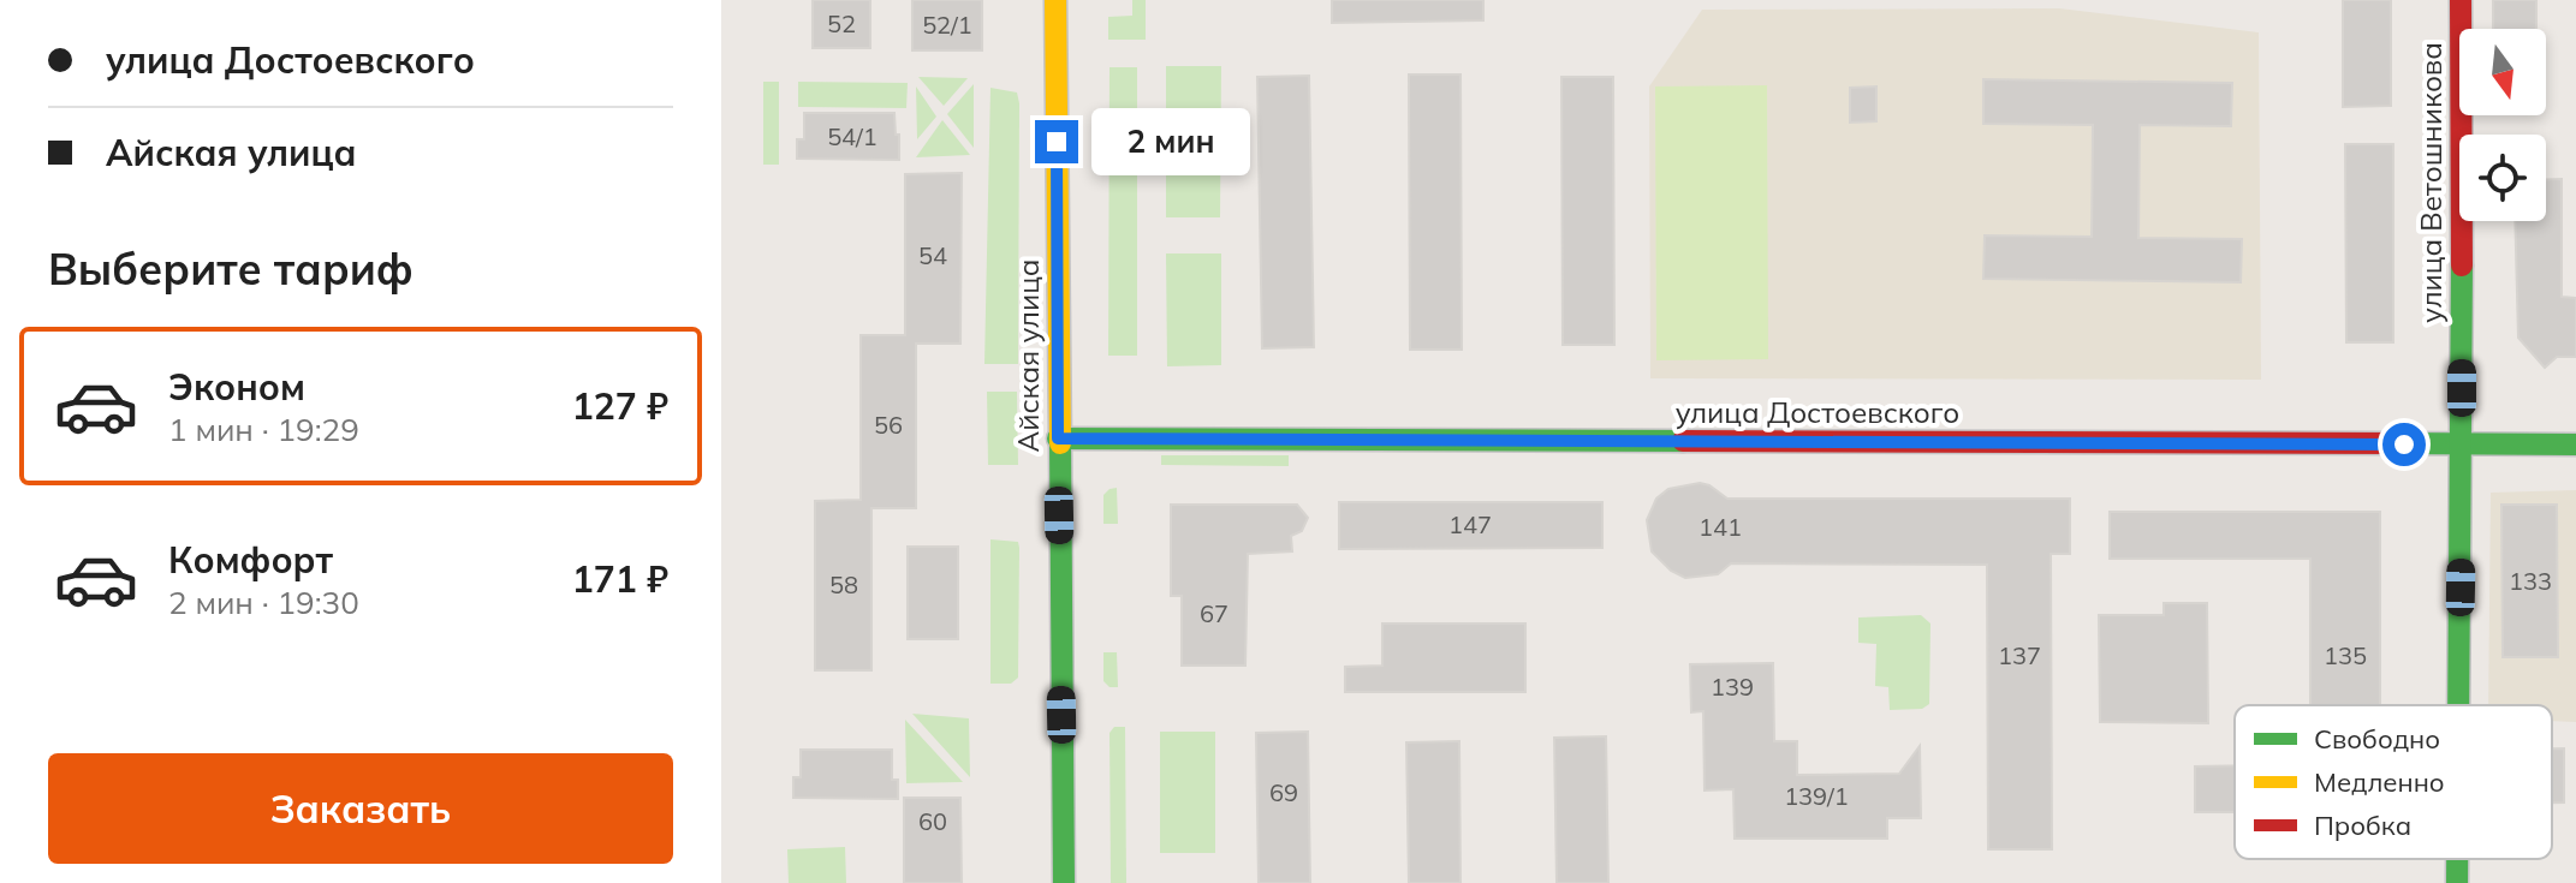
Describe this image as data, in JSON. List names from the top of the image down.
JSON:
{
  "streets": {
    "street": ["улица Ветошникова", "Айская улица", "улица Достоевского"]
  },
  "crossings": [
    ["улица Ветошникова", "улица Достоевского"],
    ["Айская улица", "улица Достоевского"]
  ],
  "house_numbers": [
    "52",
    "52/1",
    "54/1",
    "54",
    "56",
    "147",
    "141",
    "133",
    "58",
    "67",
    "137",
    "135",
    "139",
    "69",
    "139/1",
    "60"
  ],
  "legend": ["Свободно", "Медленно", "Пробка"],
  "north": "bottom",
  "page": {
    "banner": ["улица Достоевского", "Айская улица"],
    "bubble": "2 мин",
    "heading": "Выберите тариф",
    "list": [
      {
        "name": "Эконом",
        "note": "1 мин · 19:29",
        "value": "127 ₽"
      },
      {
        "name": "Комфорт",
        "note": "2 мин · 19:30",
        "value": "171 ₽"
      }
    ],
    "buttons": "Заказать"
  }
}
